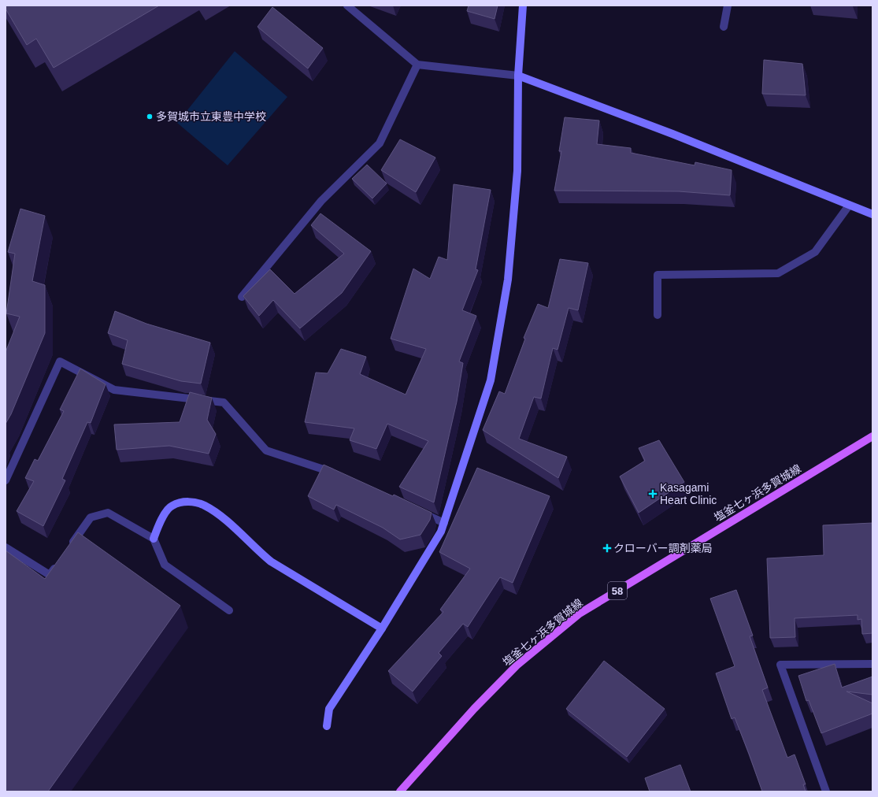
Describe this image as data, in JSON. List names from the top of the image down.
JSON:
{
  "streets": {
    "main road": ["塩釜七ヶ浜多賀城線", "58"]
  },
  "places": {
    "other": ["多賀城市立東豊中学校"],
    "health": ["Kasagami Heart Clinic", "クローバー調剤薬局"]
  }
}
